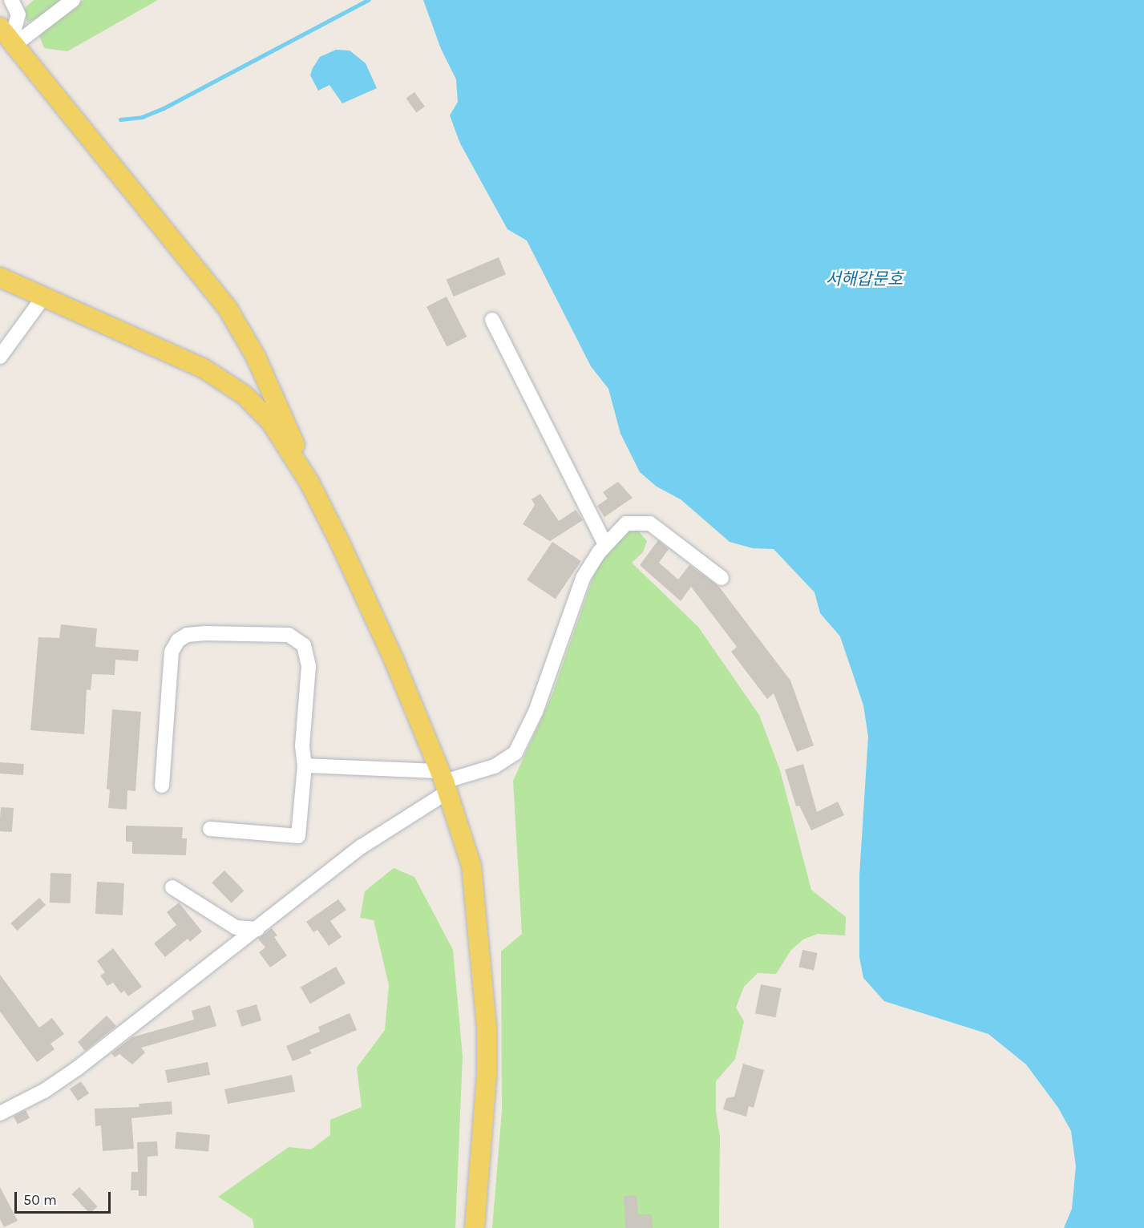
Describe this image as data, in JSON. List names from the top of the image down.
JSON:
{
  "water": ["서해갑문호"],
  "scale_bar": "50 m"
}
